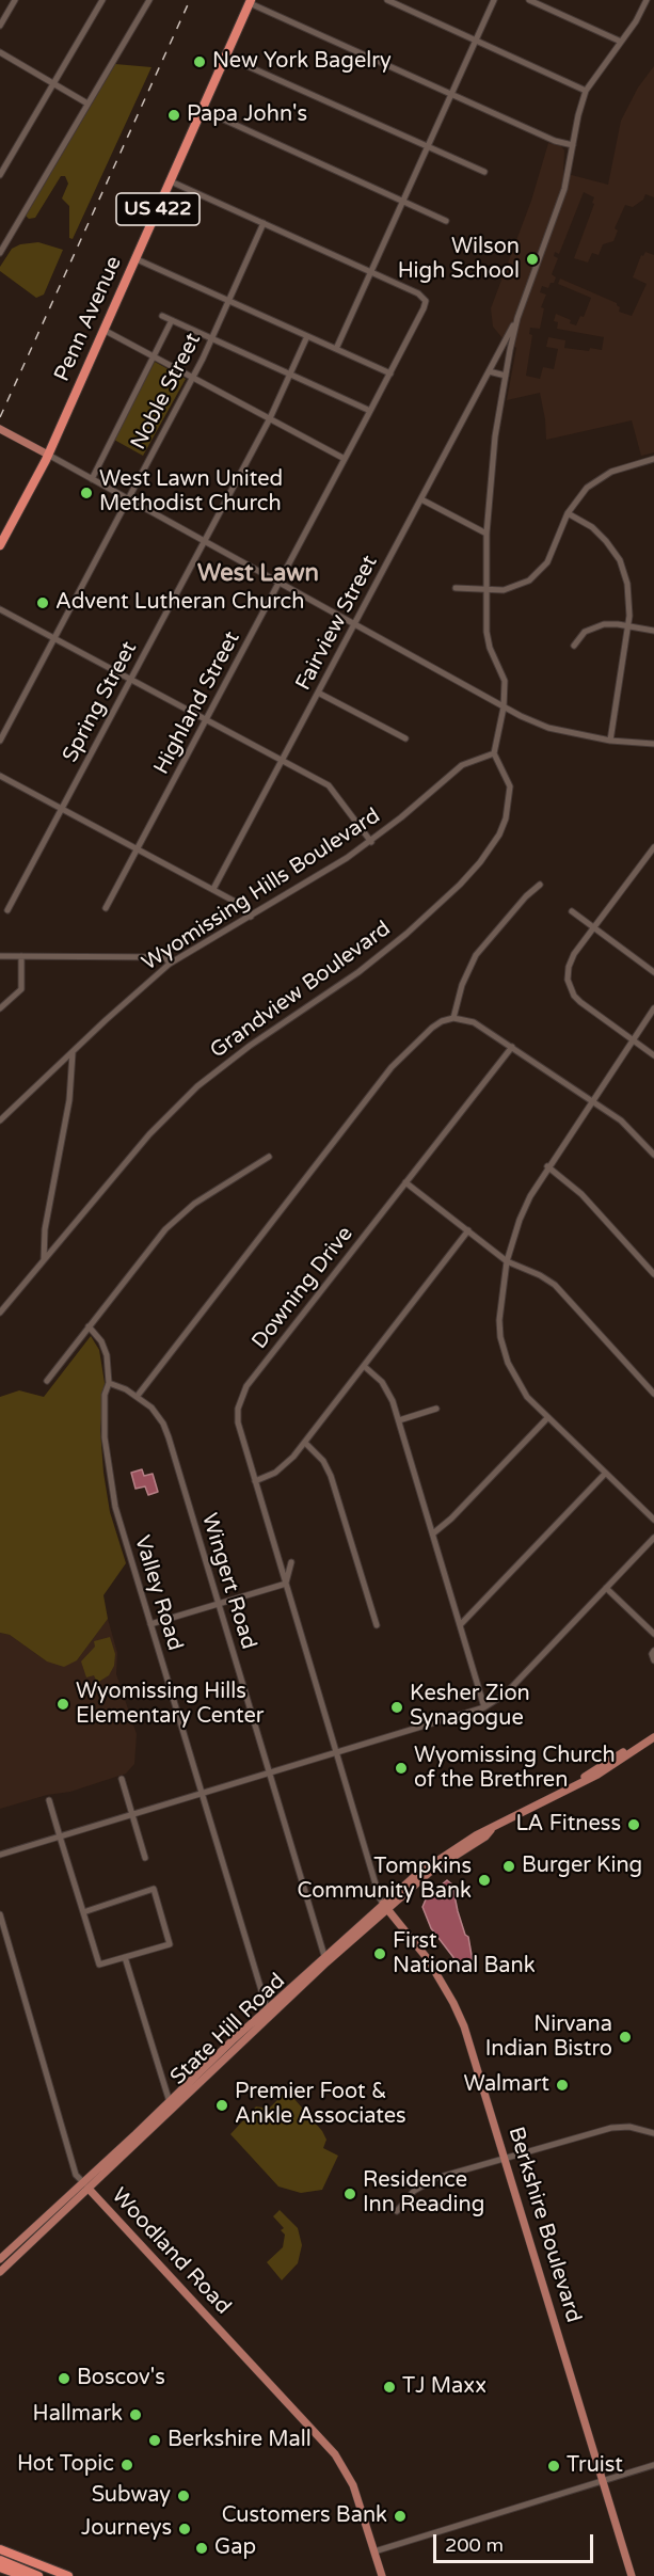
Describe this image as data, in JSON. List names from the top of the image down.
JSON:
{
  "streets": {
    "highway": ["US 422", "Penn Avenue"],
    "main road": ["State Hill Road", "Berkshire Boulevard", "Woodland Road"],
    "street": [
      "Noble Street",
      "Fairview Street",
      "Spring Street",
      "Highland Street",
      "Wyomissing Hills Boulevard",
      "Grandview Boulevard",
      "Downing Drive",
      "Wingert Road",
      "Valley Road"
    ]
  },
  "crossings": [
    ["Wyomissing Hills Boulevard", "Grandview Boulevard"],
    ["Downing Drive", "State Hill Road"],
    ["Downing Drive", "Berkshire Boulevard"],
    ["Wingert Road", "Valley Road"],
    ["Wingert Road", "State Hill Road"],
    ["Valley Road", "State Hill Road"],
    ["State Hill Road", "Berkshire Boulevard"],
    ["State Hill Road", "Woodland Road"]
  ],
  "districts": ["West Lawn"],
  "places": [
    "New York Bagelry",
    "Papa John's",
    "Wilson High School",
    "West Lawn United Methodist Church",
    "Advent Lutheran Church",
    "Wyomissing Hills Elementary Center",
    "Kesher Zion Synagogue",
    "Wyomissing Church of the Brethren",
    "LA Fitness",
    "Burger King",
    "Tompkins Community Bank",
    "First National Bank",
    "Nirvana Indian Bistro",
    "Walmart",
    "Premier Foot & Ankle Associates",
    "Residence Inn Reading",
    "Boscov's",
    "TJ Maxx",
    "Hallmark",
    "Berkshire Mall",
    "Hot Topic",
    "Truist",
    "Subway",
    "Customers Bank",
    "Journeys",
    "Gap"
  ],
  "scale_bar": "200 m"
}
